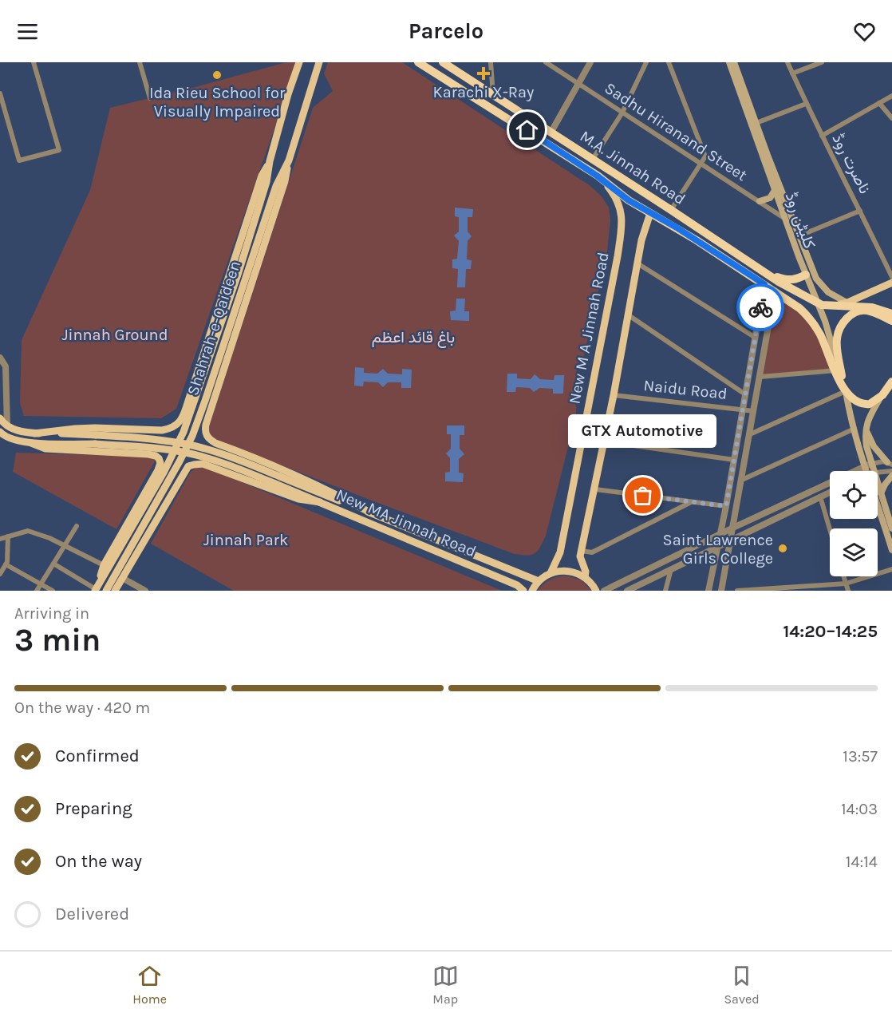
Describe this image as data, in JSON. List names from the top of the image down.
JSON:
{
  "streets": {
    "highway": ["M.A. Jinnah Road"],
    "main road": [
      "کلیٹن روڈ",
      "Shahrah-e-Qaideen",
      "New M A Jinnah Road",
      "New MA Jinnah Road"
    ],
    "street": ["Sadhu Hiranand Street", "ناصرت روڈ", "Naidu Road"]
  },
  "crossings": [
    ["Sadhu Hiranand Street", "کلیٹن روڈ"],
    ["M.A. Jinnah Road", "کلیٹن روڈ"],
    ["M.A. Jinnah Road", "New M A Jinnah Road"]
  ],
  "parks": ["Jinnah Ground", "باغ قائد اعظم", "Jinnah Park"],
  "places": {
    "health": ["Karachi X-Ray"],
    "other": ["Ida Rieu School for Visually Impaired", "GTX Automotive", "Saint Lawrence Girls College"]
  },
  "page": {
    "header": "Parcelo",
    "bubble": "GTX Automotive",
    "heading": ["3 min", "Arriving in", "14:20–14:25"],
    "bar": "On the way · 420 m",
    "list": [
      ["Confirmed", "13:57"],
      ["Preparing", "14:03"],
      ["On the way", "14:14"],
      "Delivered"
    ],
    "tabs": ["Home", "Map", "Saved"]
  }
}
